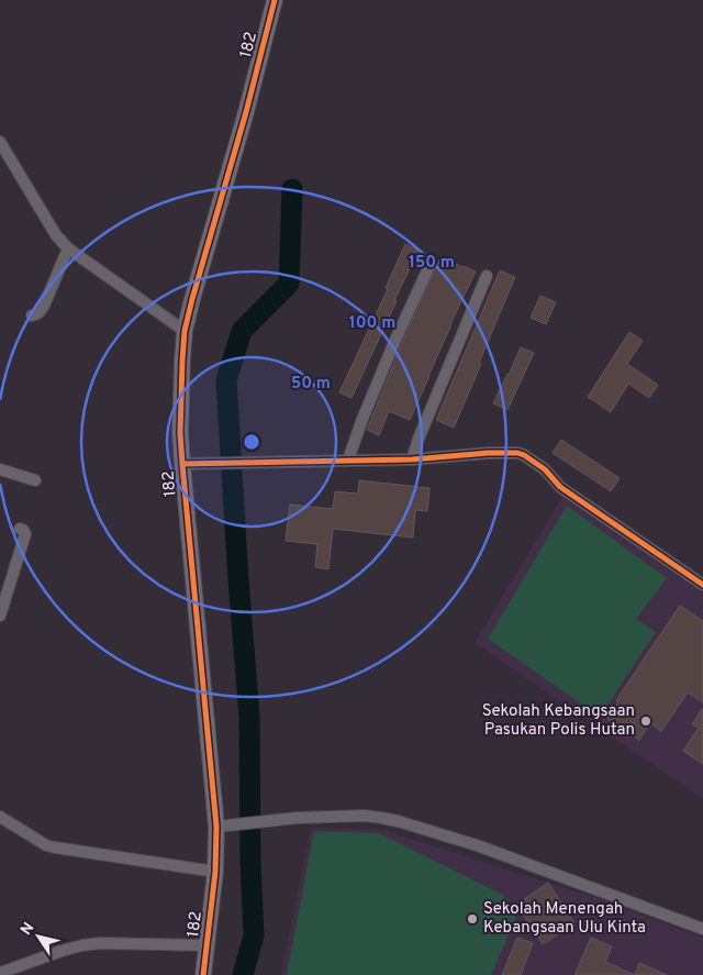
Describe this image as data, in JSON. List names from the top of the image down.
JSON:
{
  "streets": {
    "street": ["182"]
  },
  "places": ["Sekolah Kebangsaan Pasukan Polis Hutan", "Sekolah Menengah Kebangsaan Ulu Kinta"],
  "north": "top left",
  "rings": ["150 m", "100 m", "50 m"]
}
